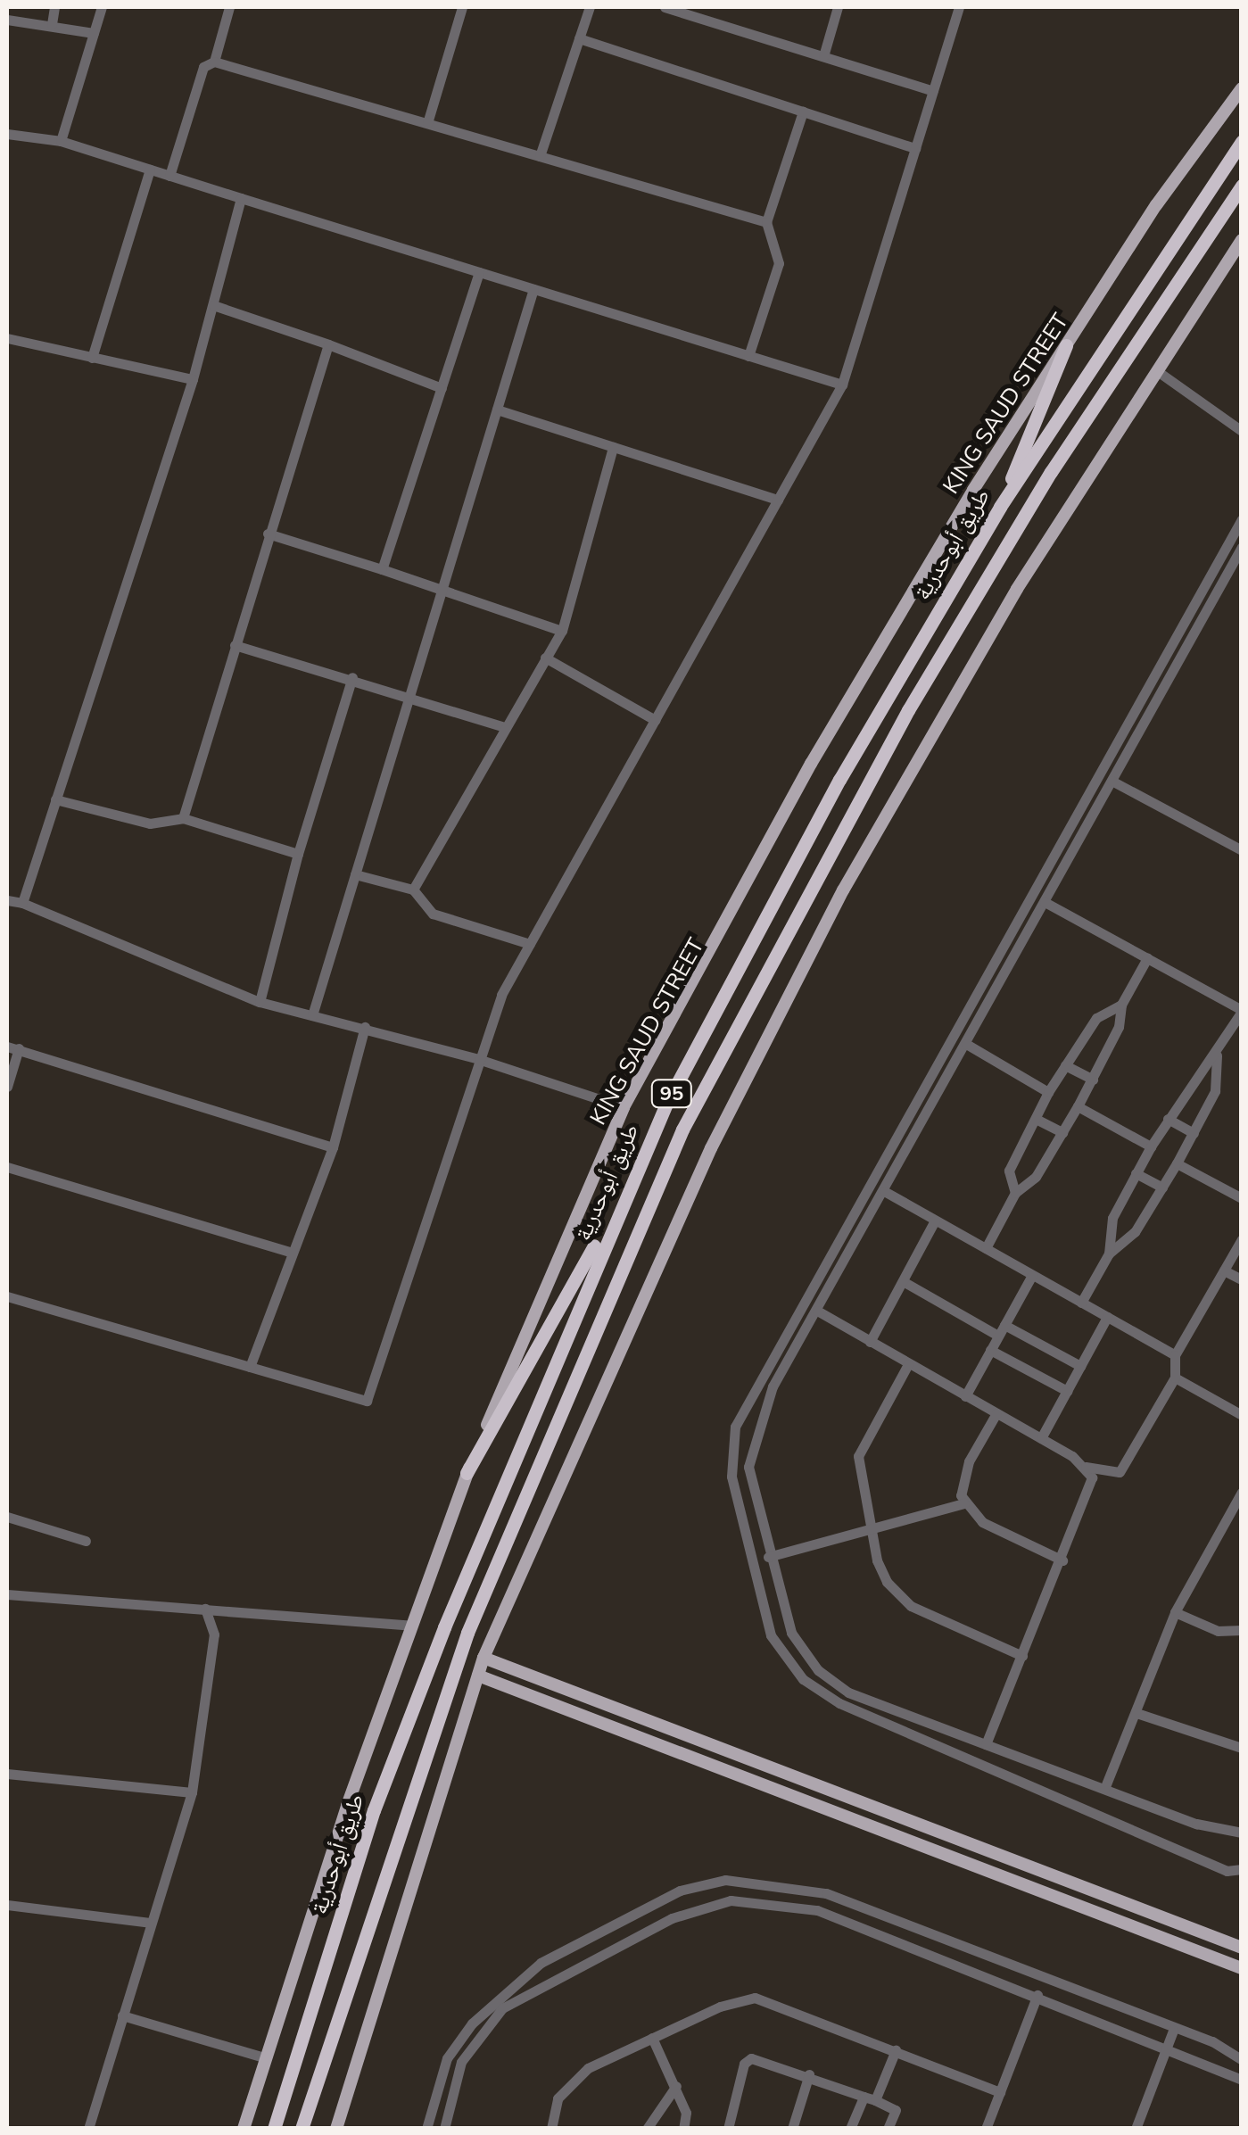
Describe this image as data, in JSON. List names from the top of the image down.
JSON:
{
  "streets": {
    "highway": ["طريق أبوحدرية", "95"],
    "main road": ["KING SAUD STREET"]
  }
}
